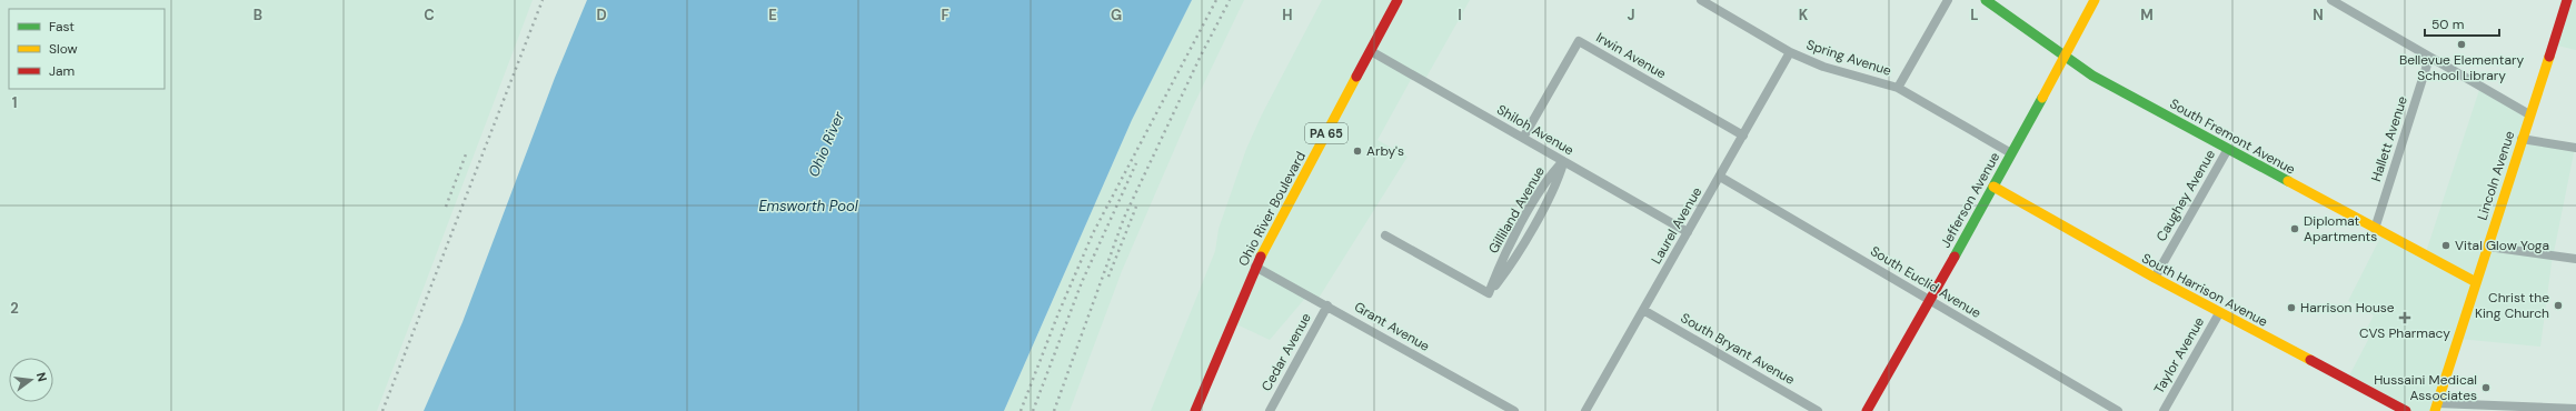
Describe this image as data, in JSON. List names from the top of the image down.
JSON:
{
  "streets": {
    "main road": [
      "PA 65",
      "South Fremont Avenue",
      "Lincoln Avenue",
      "Jefferson Avenue",
      "Ohio River Boulevard",
      "South Harrison Avenue"
    ],
    "street": [
      "Irwin Avenue",
      "Spring Avenue",
      "Shiloh Avenue",
      "Hallett Avenue",
      "Caughey Avenue",
      "Gilliland Avenue",
      "Laurel Avenue",
      "South Euclid Avenue",
      "Grant Avenue",
      "South Bryant Avenue",
      "Cedar Avenue",
      "Taylor Avenue"
    ]
  },
  "crossings": [
    ["Irwin Avenue", "Shiloh Avenue"],
    ["Irwin Avenue", "Laurel Avenue"],
    ["Spring Avenue", "Laurel Avenue"],
    ["Shiloh Avenue", "Ohio River Boulevard"],
    ["Shiloh Avenue", "Gilliland Avenue"],
    ["Shiloh Avenue", "Laurel Avenue"],
    ["South Fremont Avenue", "Hallett Avenue"],
    ["South Fremont Avenue", "Lincoln Avenue"],
    ["South Fremont Avenue", "Caughey Avenue"],
    ["South Fremont Avenue", "Jefferson Avenue"],
    ["Caughey Avenue", "South Harrison Avenue"],
    ["Jefferson Avenue", "South Euclid Avenue"],
    ["Jefferson Avenue", "South Harrison Avenue"],
    ["Ohio River Boulevard", "Grant Avenue"],
    ["Laurel Avenue", "South Euclid Avenue"],
    ["Laurel Avenue", "South Bryant Avenue"],
    ["South Harrison Avenue", "Taylor Avenue"],
    ["Grant Avenue", "Cedar Avenue"]
  ],
  "water": ["Ohio River", "Emsworth Pool"],
  "places": {
    "other": [
      "Bellevue Elementary School Library",
      "Arby's",
      "Diplomat Apartments",
      "Vital Glow Yoga",
      "Christ the King Church",
      "Harrison House",
      "Hussaini Medical Associates"
    ],
    "health": ["CVS Pharmacy"]
  },
  "legend": ["Fast", "Slow", "Jam"],
  "scale_bar": "50 m",
  "north": "right",
  "grid": {
    "columns": [
      "B",
      "C",
      "D",
      "E",
      "F",
      "G",
      "H",
      "I",
      "J",
      "K",
      "L",
      "M",
      "N"
    ],
    "rows": ["1", "2"]
  }
}
